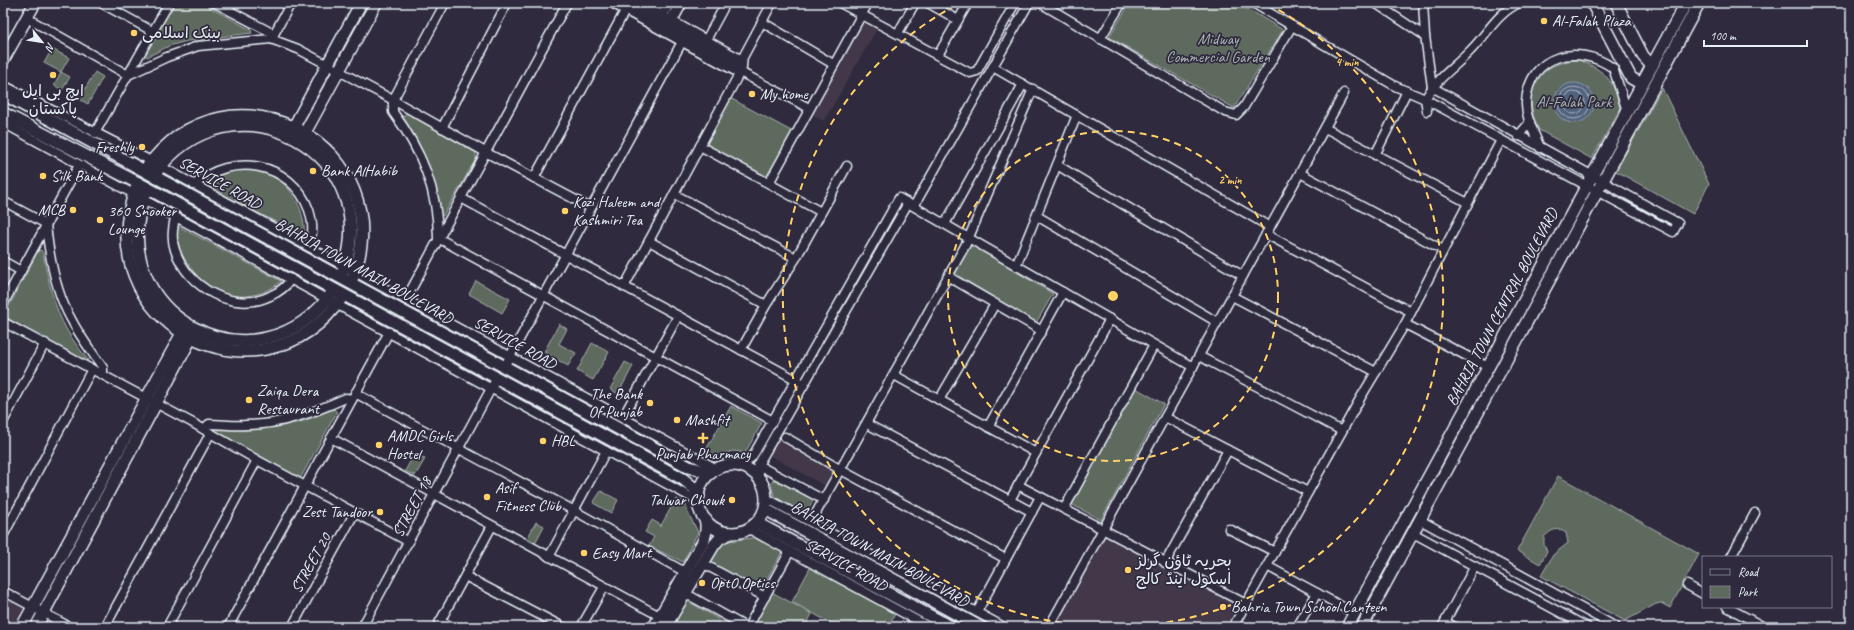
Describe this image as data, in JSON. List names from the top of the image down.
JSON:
{
  "streets": {
    "street": [
      "SERVICE ROAD",
      "BAHRIA TOWN MAIN BOULEVARD",
      "BAHRIA TOWN CENTRAL BOULEVARD",
      "STREET 18",
      "STREET 20"
    ]
  },
  "crossings": [
    ["SERVICE ROAD", "BAHRIA TOWN MAIN BOULEVARD"],
    ["BAHRIA TOWN MAIN BOULEVARD", "STREET 18"]
  ],
  "parks": ["Midway Commercial Garden", "Al-Falah Park"],
  "places": {
    "other": [
      "Al-Falah Plaza",
      "بینک اسلامی",
      "ایچ بی ایل پاکستان",
      "My home",
      "Freshly",
      "Bank AlHabib",
      "Silk Bank",
      "MCB",
      "Kozi Haleem and Kashmiri Tea",
      "360 Snooker Lounge",
      "Zaiqa Dera Restaurant",
      "The Bank Of Punjab",
      "Mashfit",
      "HBL",
      "AMDC Girls Hostel",
      "Asif Fitness Club",
      "Talwar Chowk",
      "Zest Tandoor",
      "Easy Mart",
      "بحریہ ٹاؤن گرلز اسکول اینڈ کالج",
      "OptO Optics",
      "Bahria Town School Canteen"
    ],
    "health": ["Punjab Pharmacy"]
  },
  "legend": ["Road", "Park"],
  "scale_bar": "100 m",
  "north": "bottom right",
  "rings": ["4 min", "2 min"]
}
